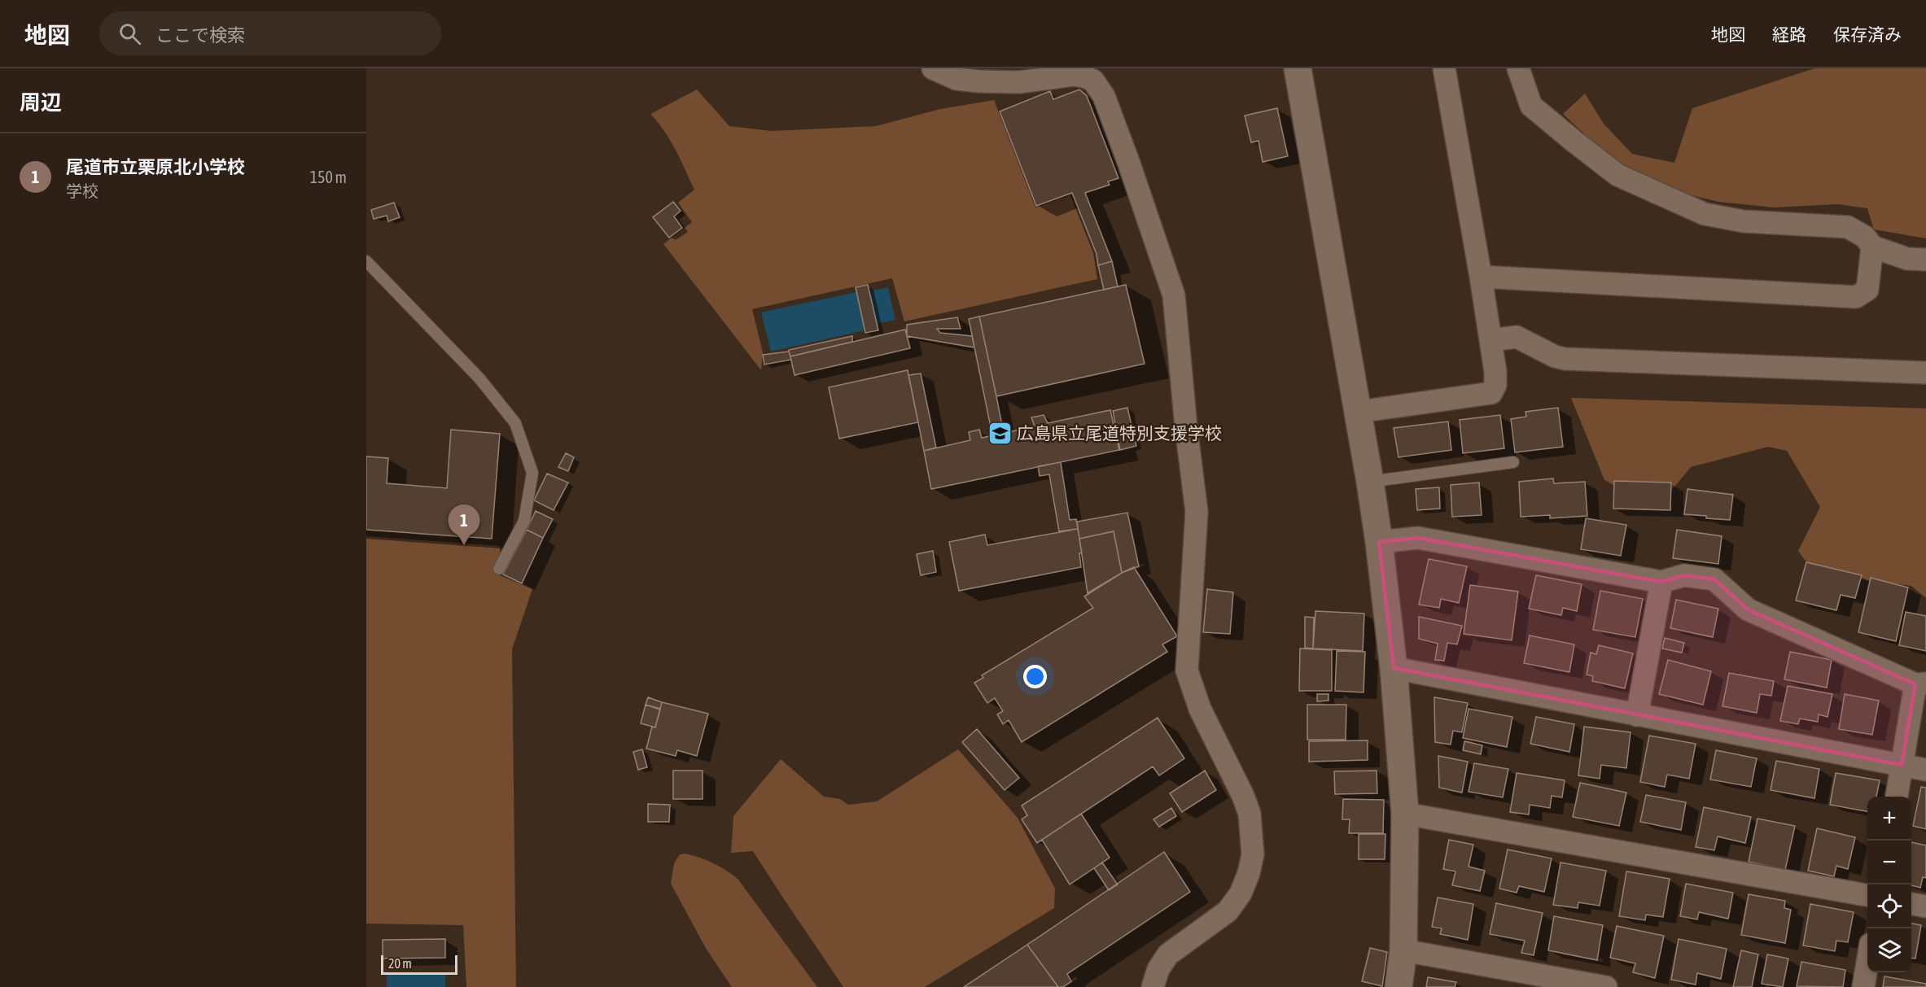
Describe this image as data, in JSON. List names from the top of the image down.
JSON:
{
  "places": {
    "school or university": ["広島県立尾道特別支援学校"]
  },
  "scale_bar": "20 m",
  "page": {
    "header": "地図",
    "search": "ここで検索",
    "nav": ["地図", "経路", "保存済み"],
    "heading": "周辺",
    "list": [
      {
        "mark": "1",
        "name": "尾道市立栗原北小学校",
        "note": "学校",
        "value": "150 m"
      }
    ],
    "pins": "1",
    "map_buttons": ["+", "−"],
    "scale": "20 m"
  }
}
